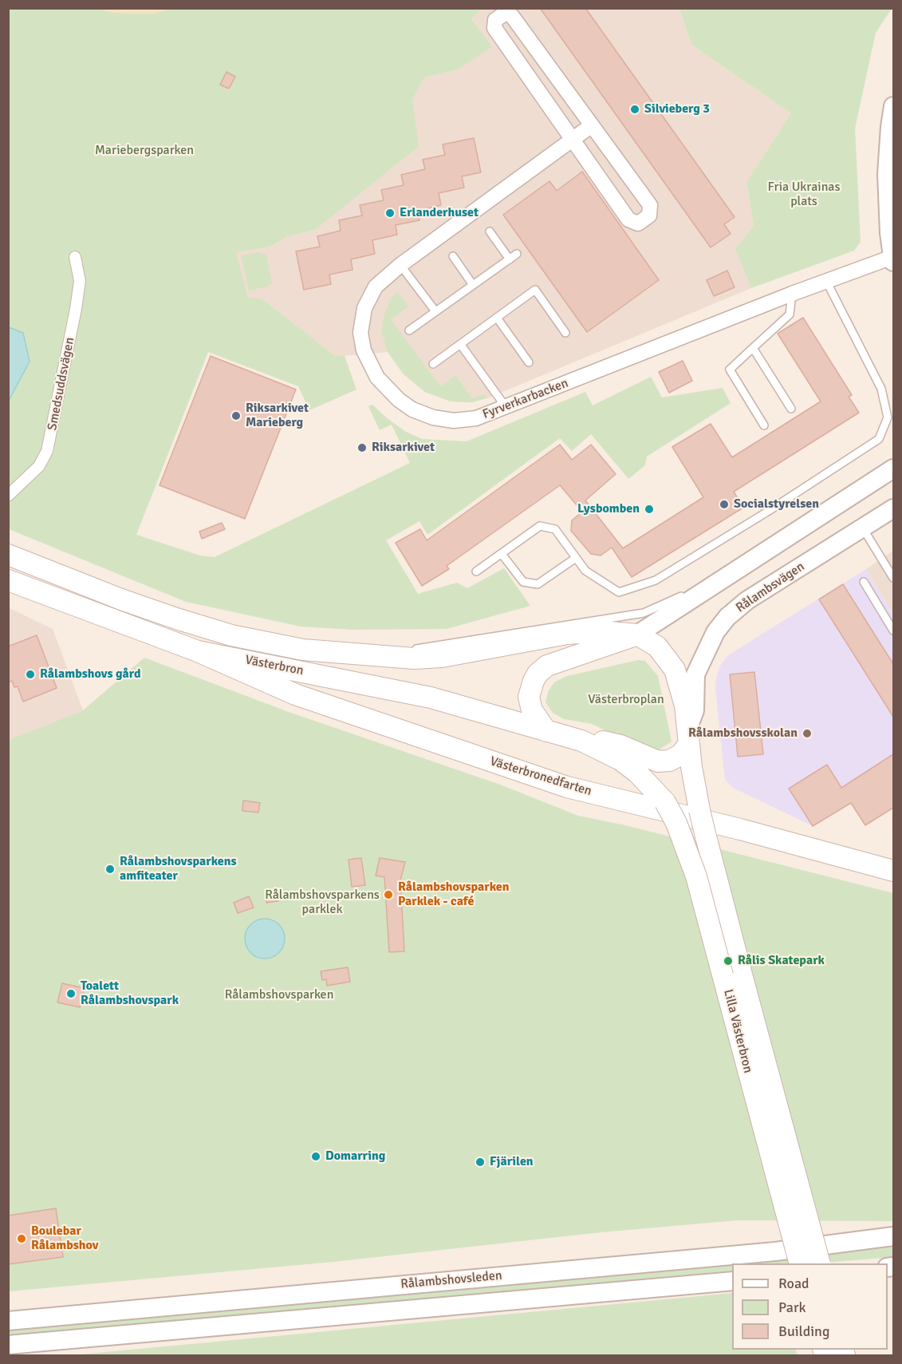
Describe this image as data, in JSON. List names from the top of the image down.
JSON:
{
  "streets": {
    "main road": ["Västerbron", "Västerbronedfarten", "Lilla Västerbron"],
    "street": [
      "Smedsuddsvägen",
      "Fyrverkarbacken",
      "Rålambsvägen",
      "Rålambshovsleden"
    ]
  },
  "crossings": [
    ["Rålambsvägen", "Lilla Västerbron"],
    ["Västerbron", "Västerbronedfarten"]
  ],
  "parks": [
    "Mariebergsparken",
    "Fria Ukrainas plats",
    "Västerbroplan",
    "Rålambshovsparkens parklek",
    "Rålambshovsparken"
  ],
  "places": [
    "Silvieberg 3",
    "Erlanderhuset",
    "Riksarkivet Marieberg",
    "Riksarkivet",
    "Socialstyrelsen",
    "Lysbomben",
    "Rålambshovs gård",
    "Rålambshovsskolan",
    "Rålambshovsparkens amfiteater",
    "Rålambshovsparken Parklek - café",
    "Rålis Skatepark",
    "Toalett Rålambshovspark",
    "Domarring",
    "Fjärilen",
    "Boulebar Rålambshov"
  ],
  "legend": ["Road", "Park", "Building"]
}
